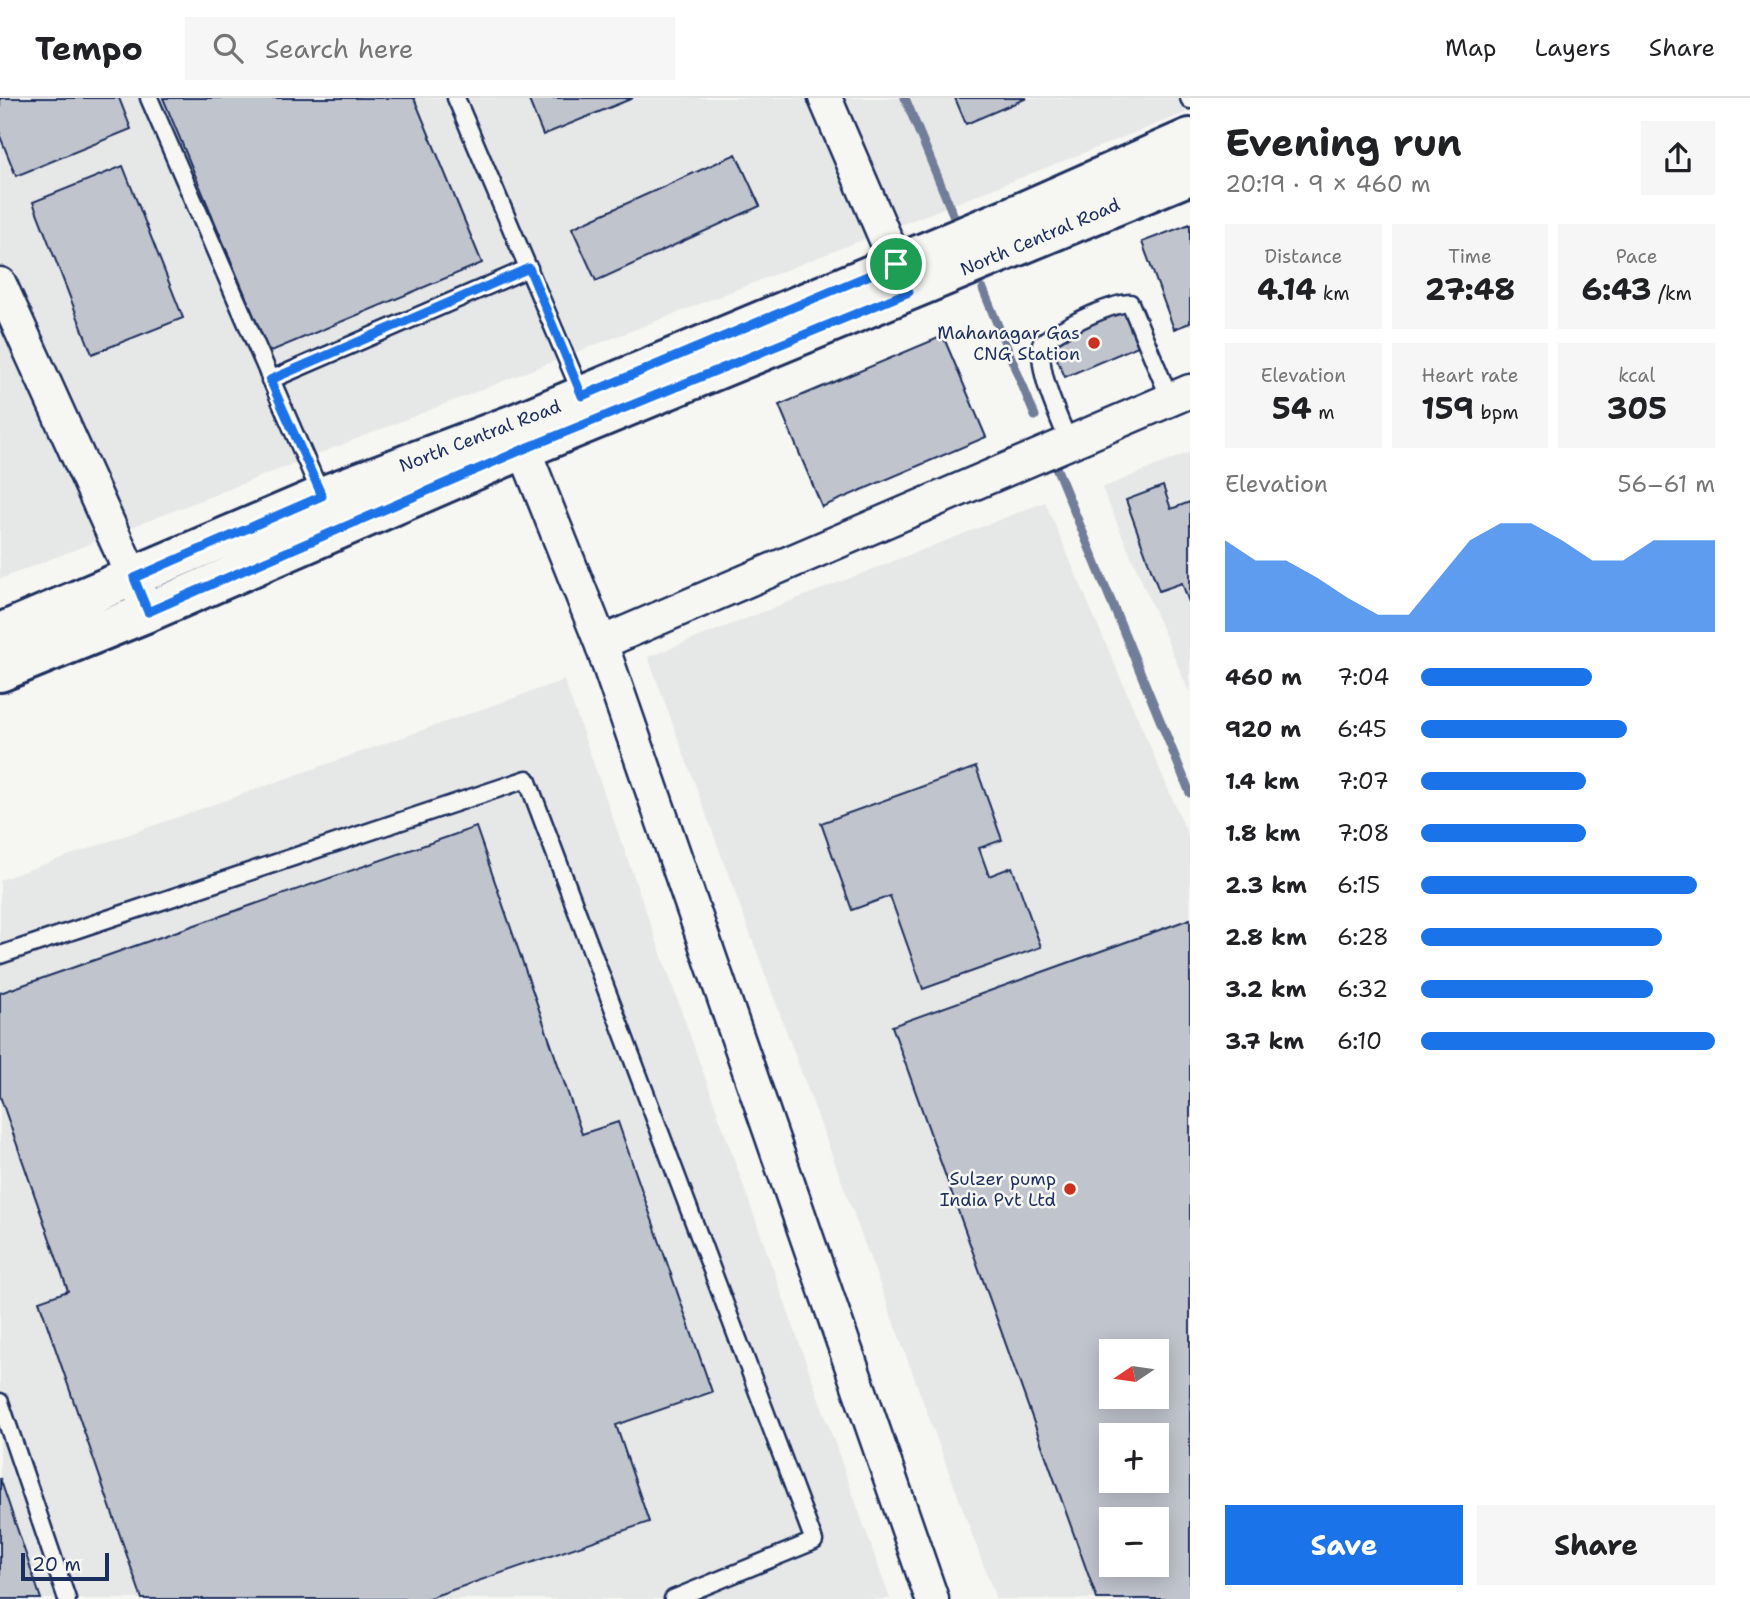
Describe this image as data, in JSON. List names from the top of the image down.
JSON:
{
  "streets": {
    "main road": ["North Central Road"]
  },
  "places": ["Mahanagar Gas CNG Station", "Sulzer pump India Pvt Ltd"],
  "scale_bar": "20 m",
  "north": "left",
  "page": {
    "header": "Tempo",
    "search": "Search here",
    "nav": ["Map", "Layers", "Share"],
    "heading": ["Evening run", "20:19 · 9 × 460 m"],
    "stats": [
      ["Distance", "4.14 km"],
      ["Time", "27:48"],
      ["Pace", "6:43 /km"],
      ["Elevation", "54 m"],
      ["Heart rate", "159 bpm"],
      ["kcal", "305"]
    ],
    "chart": ["Elevation", "56–61 m"],
    "list": [
      {
        "name": "460 m",
        "note": "7:04"
      },
      {
        "name": "920 m",
        "note": "6:45"
      },
      {
        "name": "1.4 km",
        "note": "7:07"
      },
      {
        "name": "1.8 km",
        "note": "7:08"
      },
      {
        "name": "2.3 km",
        "note": "6:15"
      },
      {
        "name": "2.8 km",
        "note": "6:28"
      },
      {
        "name": "3.2 km",
        "note": "6:32"
      },
      {
        "name": "3.7 km",
        "note": "6:10"
      }
    ],
    "map_buttons": ["+", "−"],
    "buttons": ["Save", "Share"],
    "scale": "20 m"
  }
}
